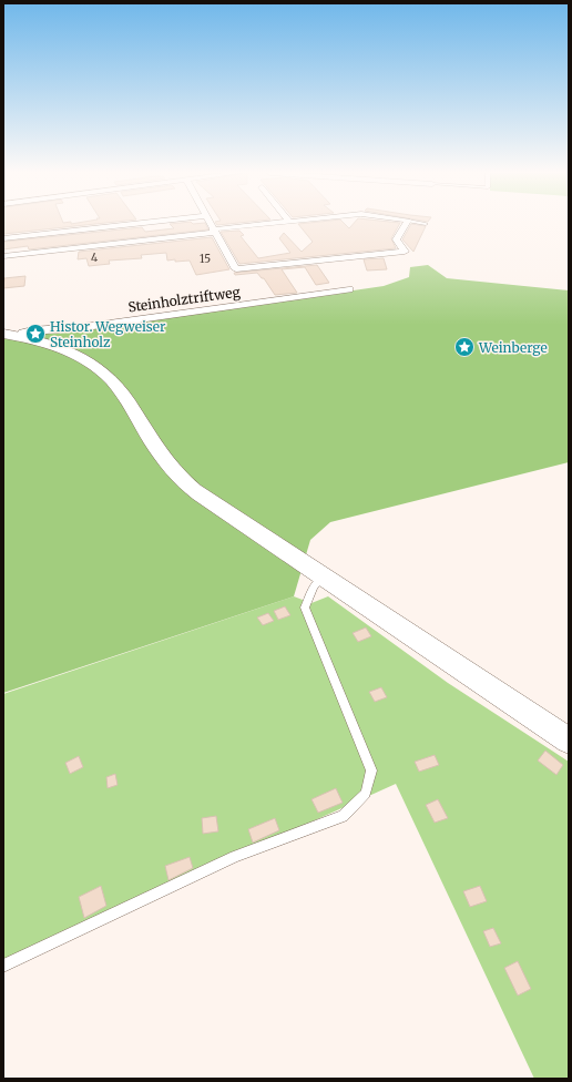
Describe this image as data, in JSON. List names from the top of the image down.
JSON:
{
  "streets": {
    "street": ["Steinholztriftweg"]
  },
  "places": {
    "place": ["Histor. Wegweiser Steinholz", "Weinberge"]
  },
  "house_numbers": ["4", "15"]
}
